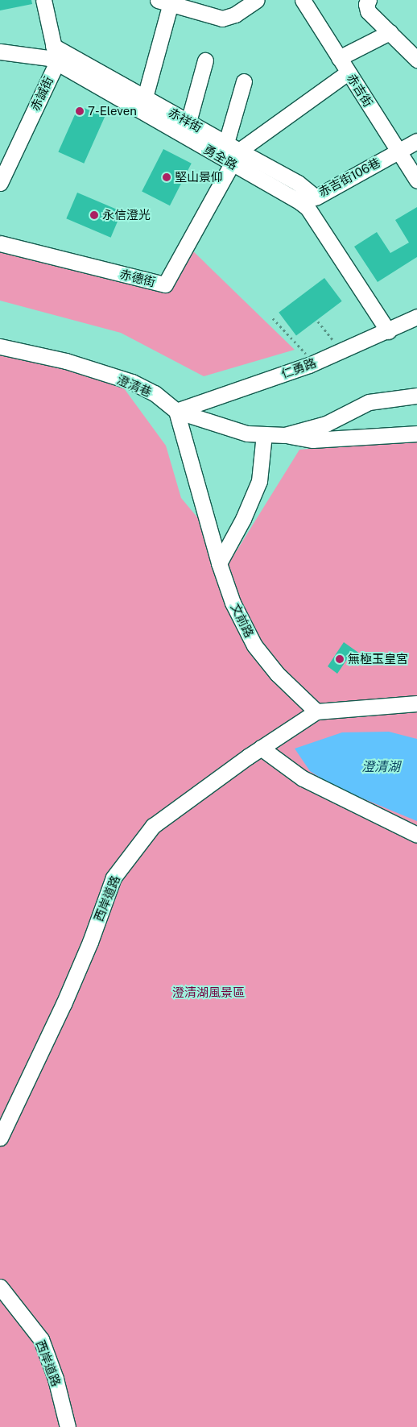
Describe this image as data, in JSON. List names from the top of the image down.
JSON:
{
  "streets": {
    "street": [
      "赤吉街",
      "赤誠街",
      "赤祥街",
      "勇全路",
      "赤吉街106巷",
      "赤德街",
      "仁勇路",
      "澄清巷",
      "文前路",
      "西岸道路"
    ]
  },
  "crossings": [
    ["赤吉街", "赤吉街106巷"],
    ["赤誠街", "勇全路"],
    ["赤祥街", "勇全路"],
    ["赤祥街", "赤吉街106巷"],
    ["勇全路", "赤德街"],
    ["勇全路", "仁勇路"],
    ["仁勇路", "澄清巷"],
    ["仁勇路", "文前路"],
    ["澄清巷", "文前路"],
    ["文前路", "西岸道路"]
  ],
  "water": ["澄清湖"],
  "parks": ["澄清湖風景區"],
  "places": [
    "7-Eleven",
    "堅山景仰",
    "永信澄光",
    "無極玉皇宮"
  ]
}
